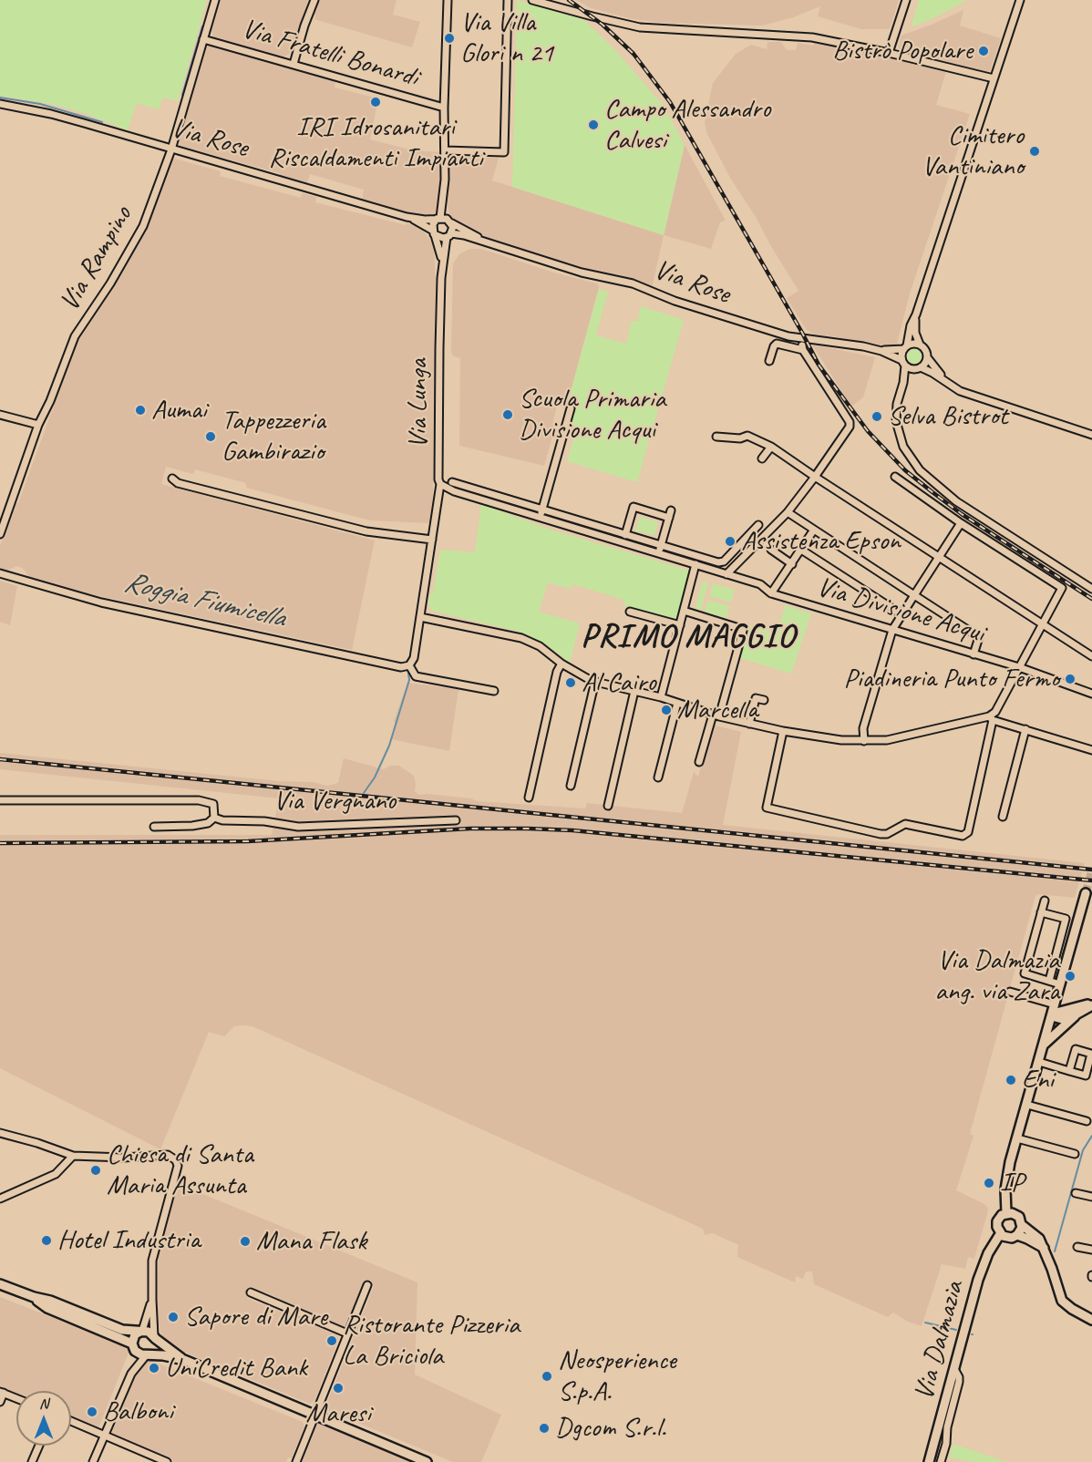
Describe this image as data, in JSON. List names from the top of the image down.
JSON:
{
  "streets": {
    "main road": ["Via Dalmazia"],
    "street": [
      "Via Fratelli Bonardi",
      "Via Rose",
      "Via Rampino",
      "Via Lunga",
      "Via Divisione Acqui",
      "Via Vergnano"
    ]
  },
  "crossings": [
    ["Via Fratelli Bonardi", "Via Rampino"],
    ["Via Rose", "Via Rampino"],
    ["Via Rose", "Via Lunga"],
    ["Via Lunga", "Via Divisione Acqui"]
  ],
  "districts": ["PRIMO MAGGIO"],
  "water": ["Roggia Fiumicella"],
  "places": [
    "Via Villa Glori n 21",
    "Bistrò Popolare",
    "IRI Idrosanitari Riscaldamenti Impianti",
    "Campo Alessandro Calvesi",
    "Cimitero Vantiniano",
    "Aumai",
    "Scuola Primaria Divisione Acqui",
    "Selva Bistrot",
    "Tappezzeria Gambirazio",
    "Assistenza Epson",
    "Piadineria Punto Fermo",
    "Al Cairo",
    "Marcella",
    "Via Dalmazia ang. via Zara",
    "Eni",
    "Chiesa di Santa Maria Assunta",
    "IP",
    "Hotel Industria",
    "Mana Flask",
    "Sapore di Mare",
    "Ristorante Pizzeria La Briciola",
    "UniCredit Bank",
    "Neosperience S.p.A.",
    "Maresi",
    "Balboni",
    "Dgcom S.r.l."
  ],
  "north": "top"
}
